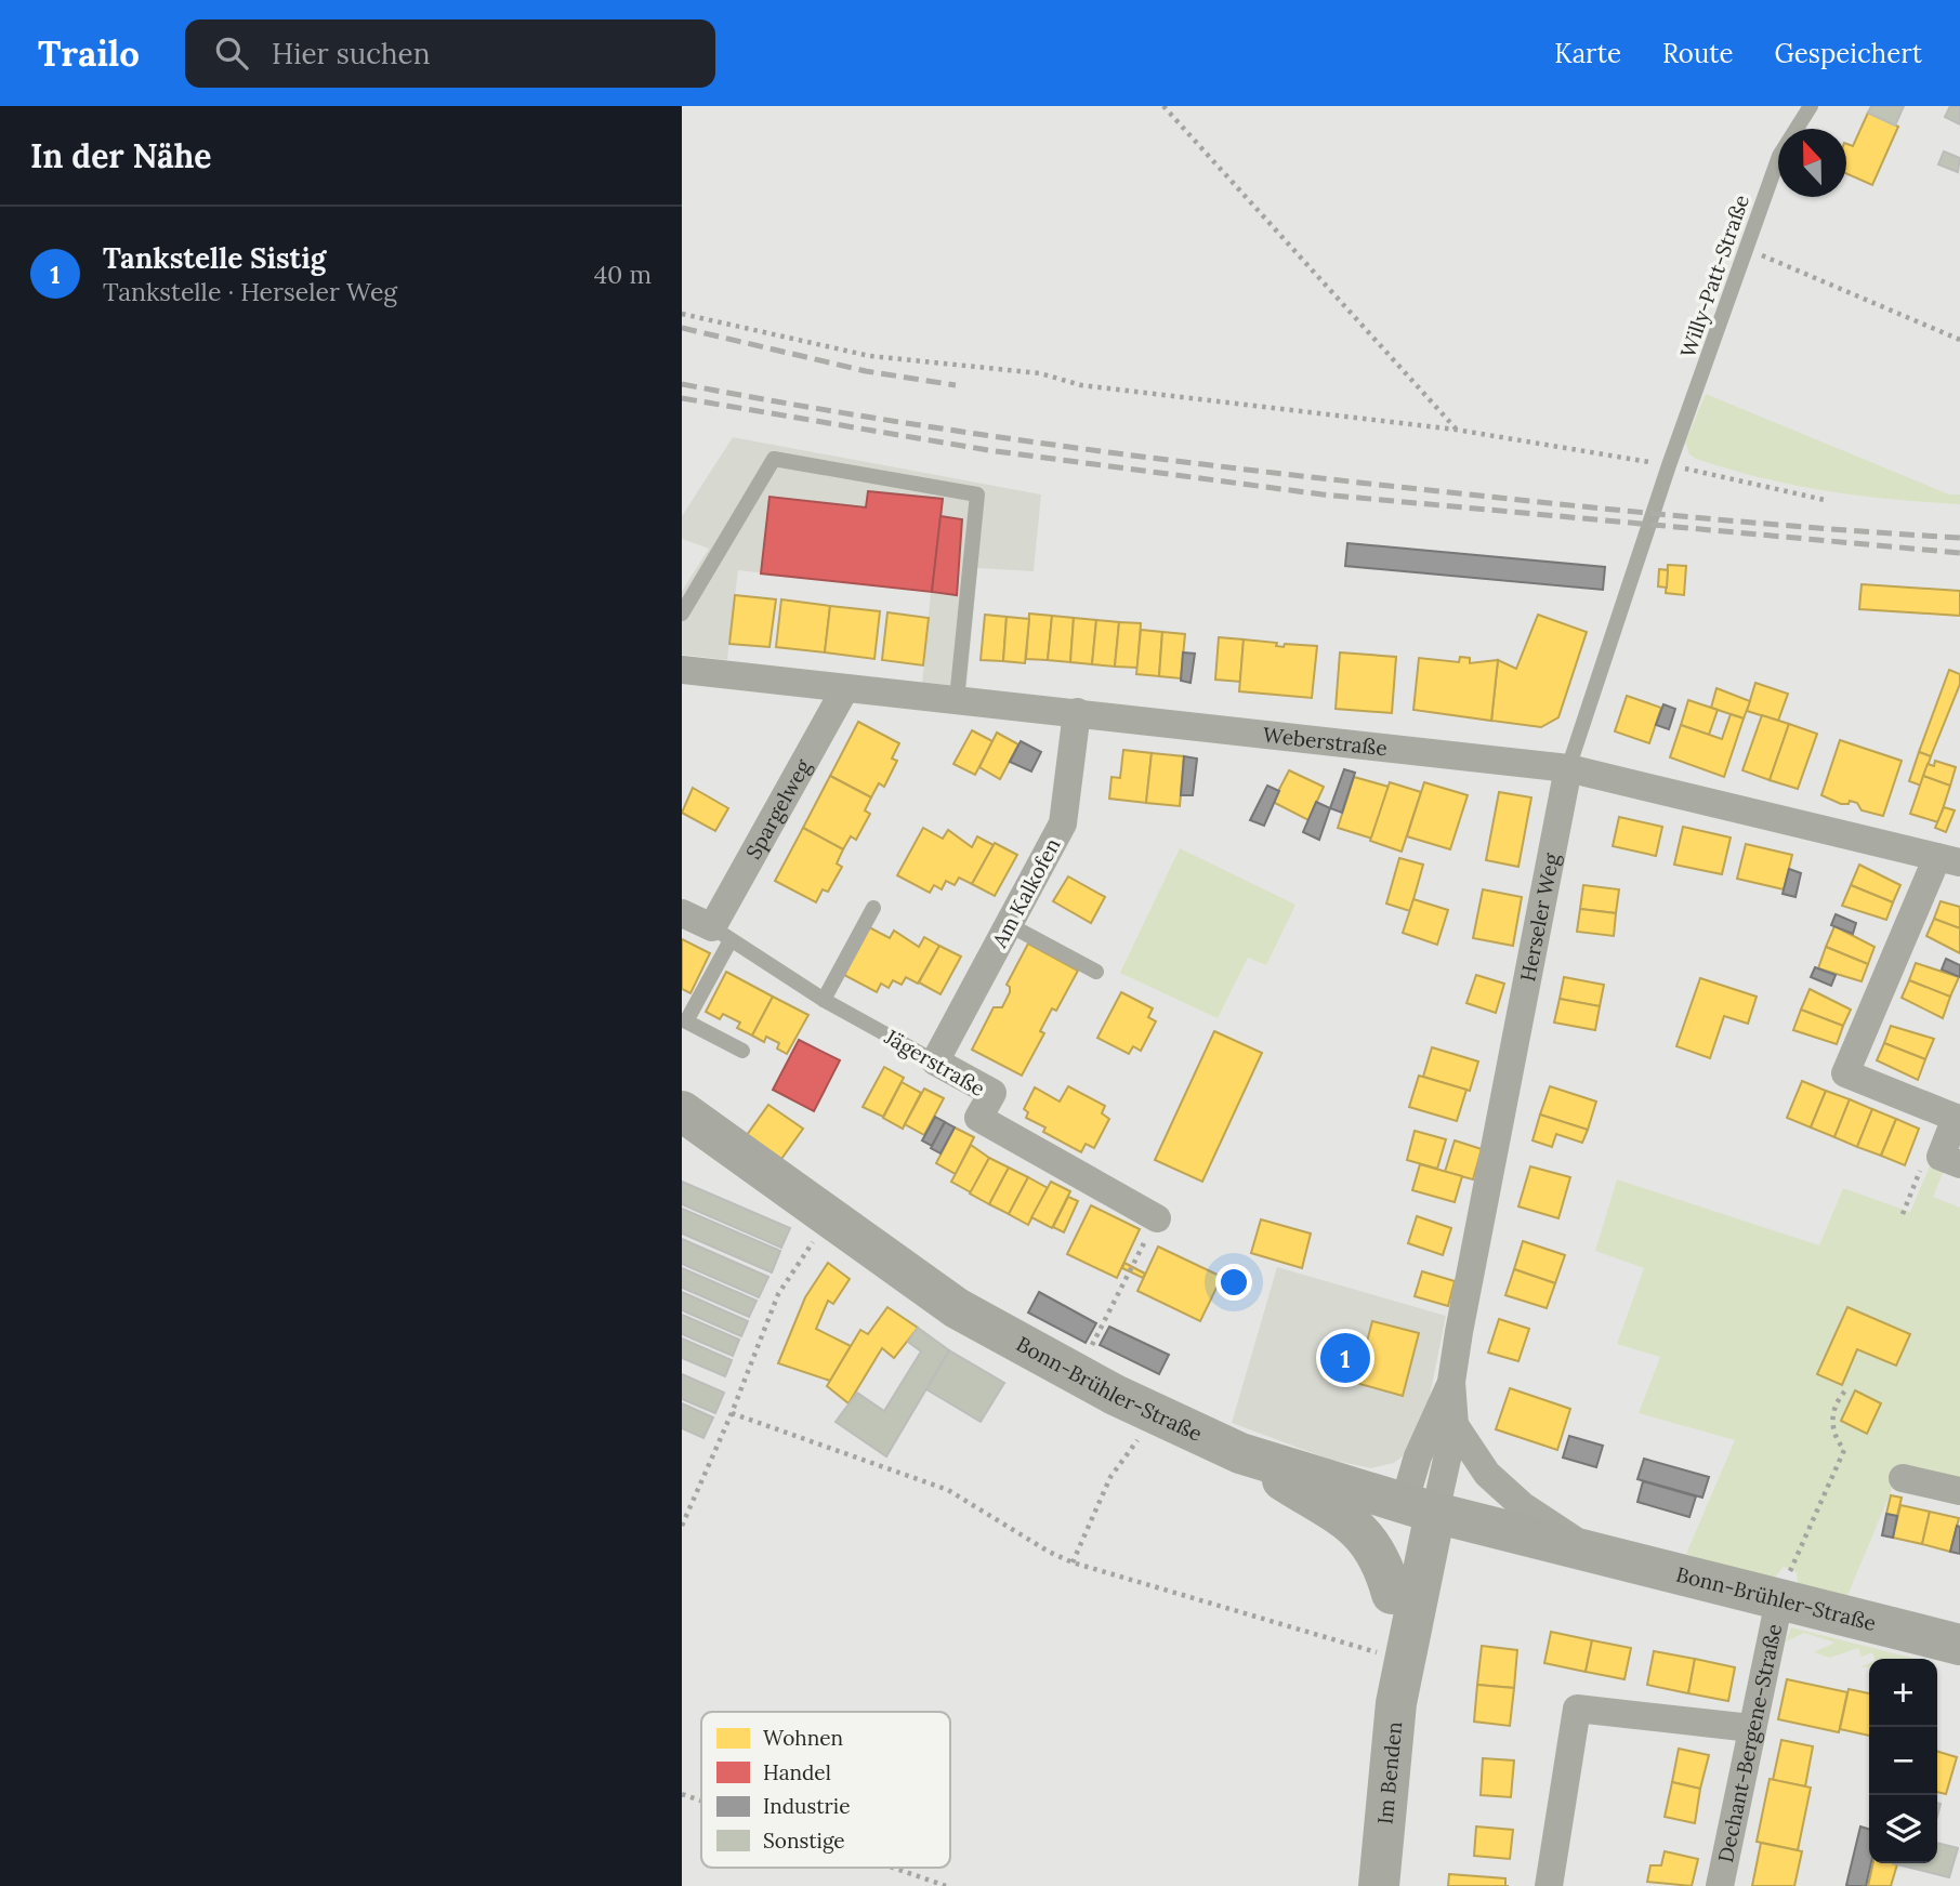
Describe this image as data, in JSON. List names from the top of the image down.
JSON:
{
  "streets": {
    "street": [
      "Weberstraße",
      "Spargelweg",
      "Am Kalkofen",
      "Herseler Weg",
      "Jägerstraße",
      "Bonn-Brühler-Straße",
      "Dechant-Bergene-Straße",
      "Im Benden"
    ],
    "lane": ["Willy-Patt-Straße"]
  },
  "crossings": [
    ["Willy-Patt-Straße", "Herseler Weg"],
    ["Weberstraße", "Spargelweg"],
    ["Weberstraße", "Am Kalkofen"],
    ["Weberstraße", "Herseler Weg"],
    ["Spargelweg", "Jägerstraße"],
    ["Am Kalkofen", "Jägerstraße"],
    ["Herseler Weg", "Bonn-Brühler-Straße"],
    ["Herseler Weg", "Im Benden"],
    ["Bonn-Brühler-Straße", "Dechant-Bergene-Straße"],
    ["Bonn-Brühler-Straße", "Im Benden"]
  ],
  "legend": [
    "Wohnen",
    "Handel",
    "Industrie",
    "Sonstige"
  ],
  "north": "top",
  "page": {
    "header": "Trailo",
    "search": "Hier suchen",
    "nav": ["Karte", "Route", "Gespeichert"],
    "heading": "In der Nähe",
    "list": [
      {
        "mark": "1",
        "name": "Tankstelle Sistig",
        "note": "Tankstelle · Herseler Weg",
        "value": "40 m"
      }
    ],
    "pins": "1",
    "map_buttons": ["+", "−"]
  }
}
